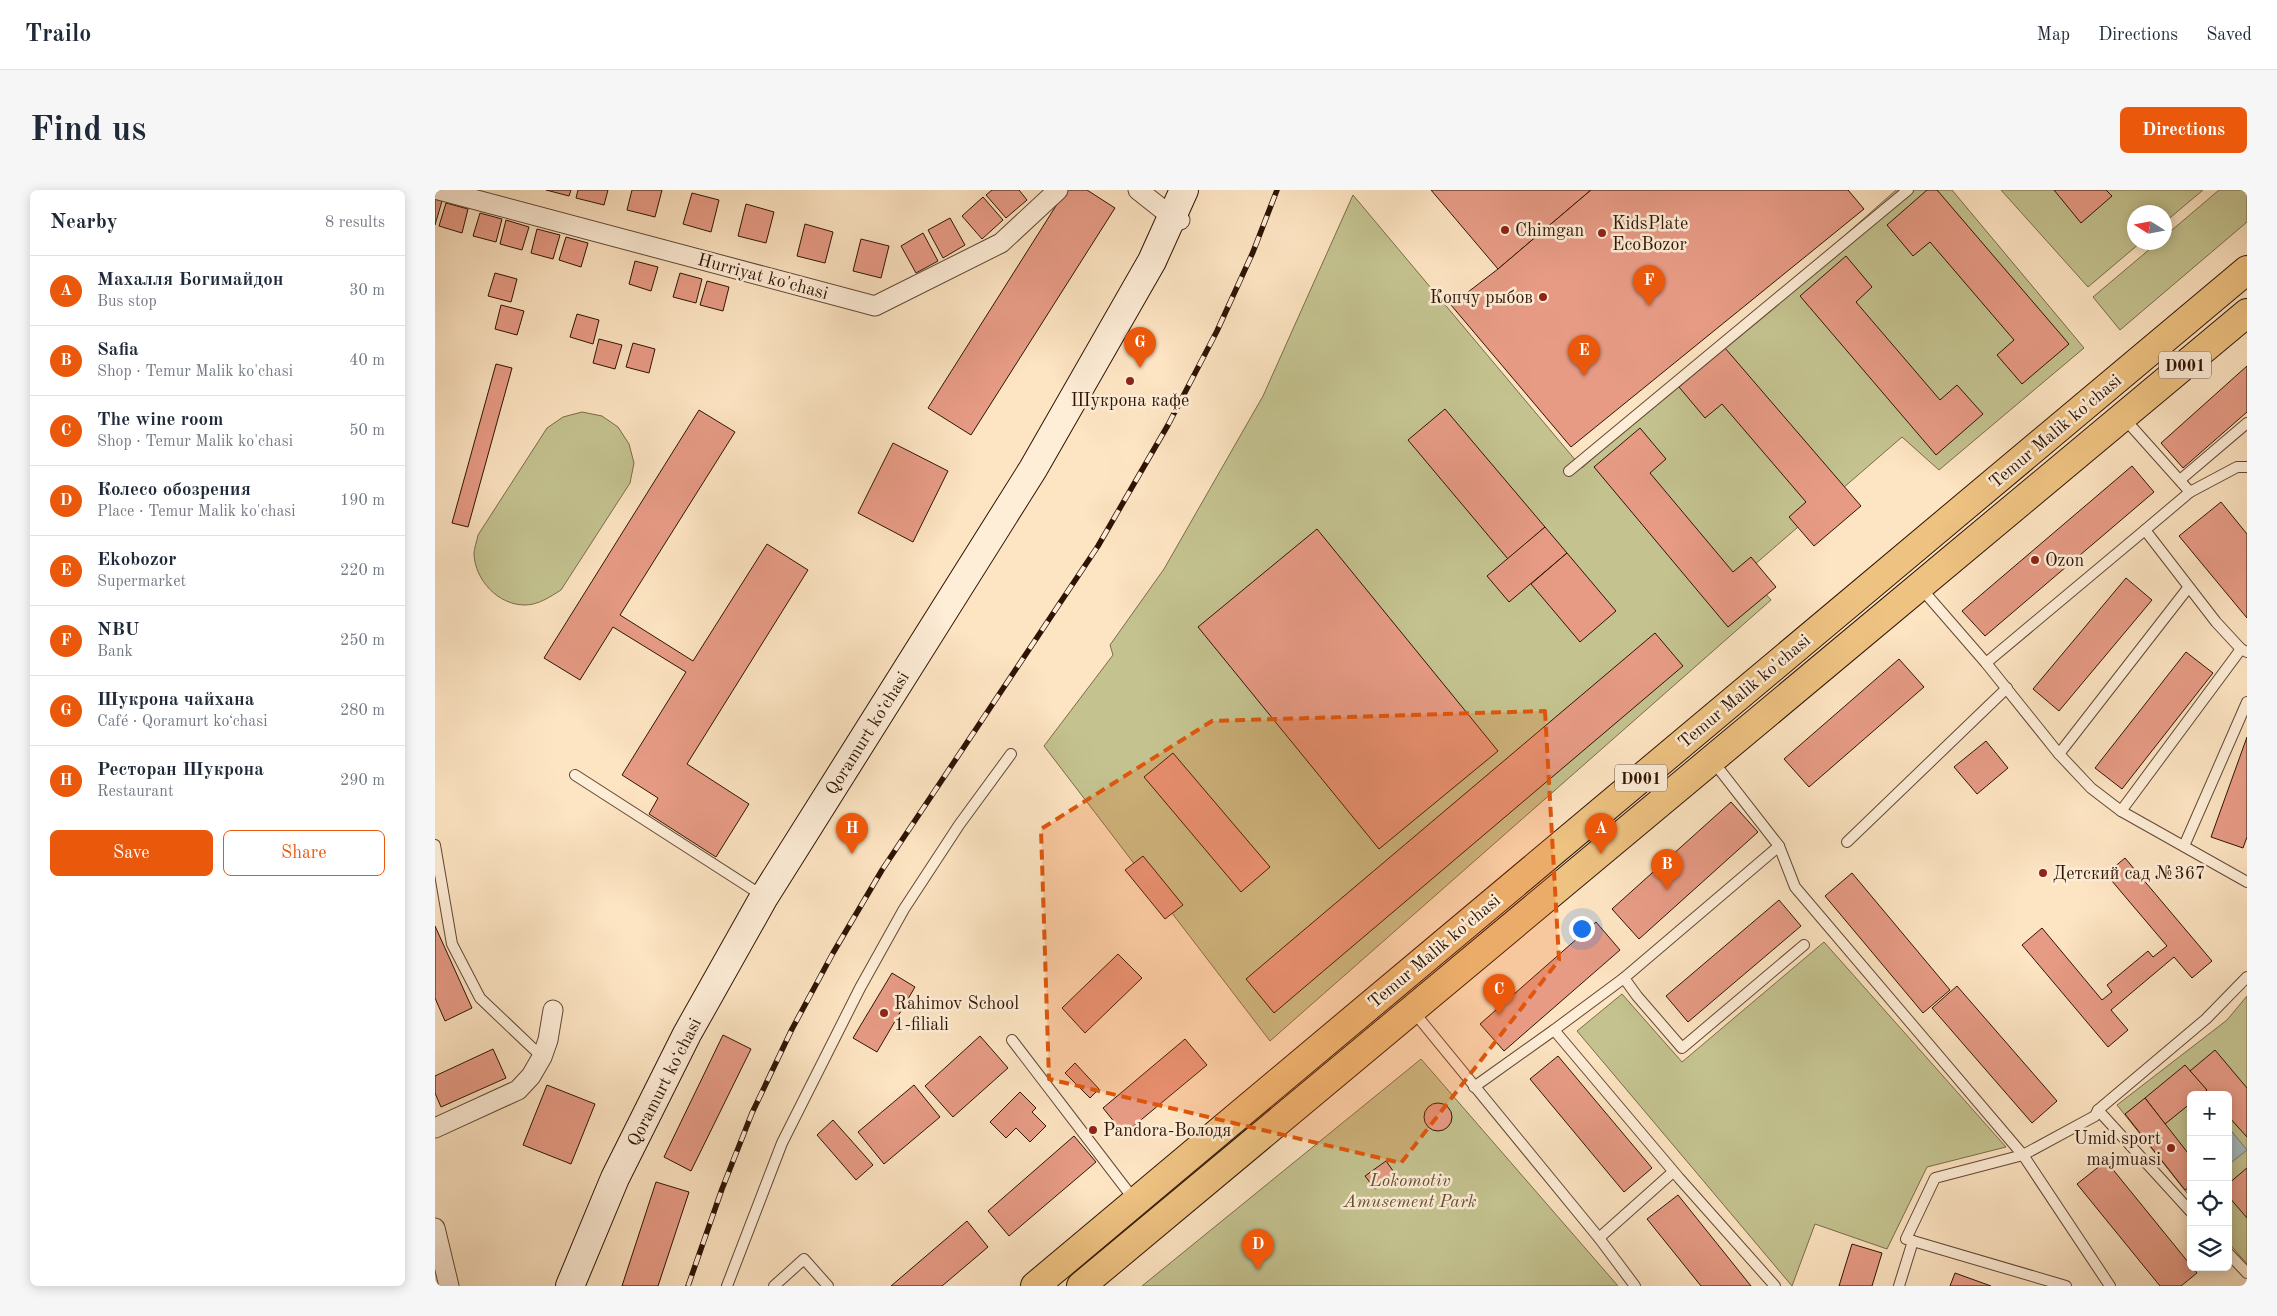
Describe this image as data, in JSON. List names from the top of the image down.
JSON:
{
  "streets": {
    "highway": ["D001", "Temur Malik ko'chasi"],
    "main road": ["Qoramurt koʻchasi"],
    "street": ["Hurriyat ko'chasi"]
  },
  "parks": ["Lokomotiv Amusement Park"],
  "places": [
    "Chimgan",
    "KidsPlate EcoBozor",
    "Копчу рыбов",
    "Шукрона кафе",
    "Ozon",
    "Детский сад №367",
    "Rahimov School 1-filiali",
    "Pandora-Володя",
    "Umid sport majmuasi"
  ],
  "north": "left",
  "page": {
    "header": "Trailo",
    "nav": ["Map", "Directions", "Saved"],
    "buttons": [
      "Directions",
      ["Save", "Share"]
    ],
    "title": "Find us",
    "heading": ["Nearby", "8 results"],
    "list": [
      {
        "mark": "A",
        "name": "Махалля Богимайдон",
        "note": "Bus stop",
        "value": "30 m"
      },
      {
        "mark": "B",
        "name": "Safia",
        "note": "Shop · Temur Malik ko'chasi",
        "value": "40 m"
      },
      {
        "mark": "C",
        "name": "The wine room",
        "note": "Shop · Temur Malik ko'chasi",
        "value": "50 m"
      },
      {
        "mark": "D",
        "name": "Колесо обозрения",
        "note": "Place · Temur Malik ko'chasi",
        "value": "190 m"
      },
      {
        "mark": "E",
        "name": "Ekobozor",
        "note": "Supermarket",
        "value": "220 m"
      },
      {
        "mark": "F",
        "name": "NBU",
        "note": "Bank",
        "value": "250 m"
      },
      {
        "mark": "G",
        "name": "Шукрона чайхана",
        "note": "Café · Qoramurt koʻchasi",
        "value": "280 m"
      },
      {
        "mark": "H",
        "name": "Ресторан Шукрона",
        "note": "Restaurant",
        "value": "290 m"
      }
    ],
    "pins": [
      "F",
      "G",
      "E",
      "A",
      "H",
      "B",
      "C",
      "D"
    ],
    "map_buttons": ["+", "−"]
  }
}
